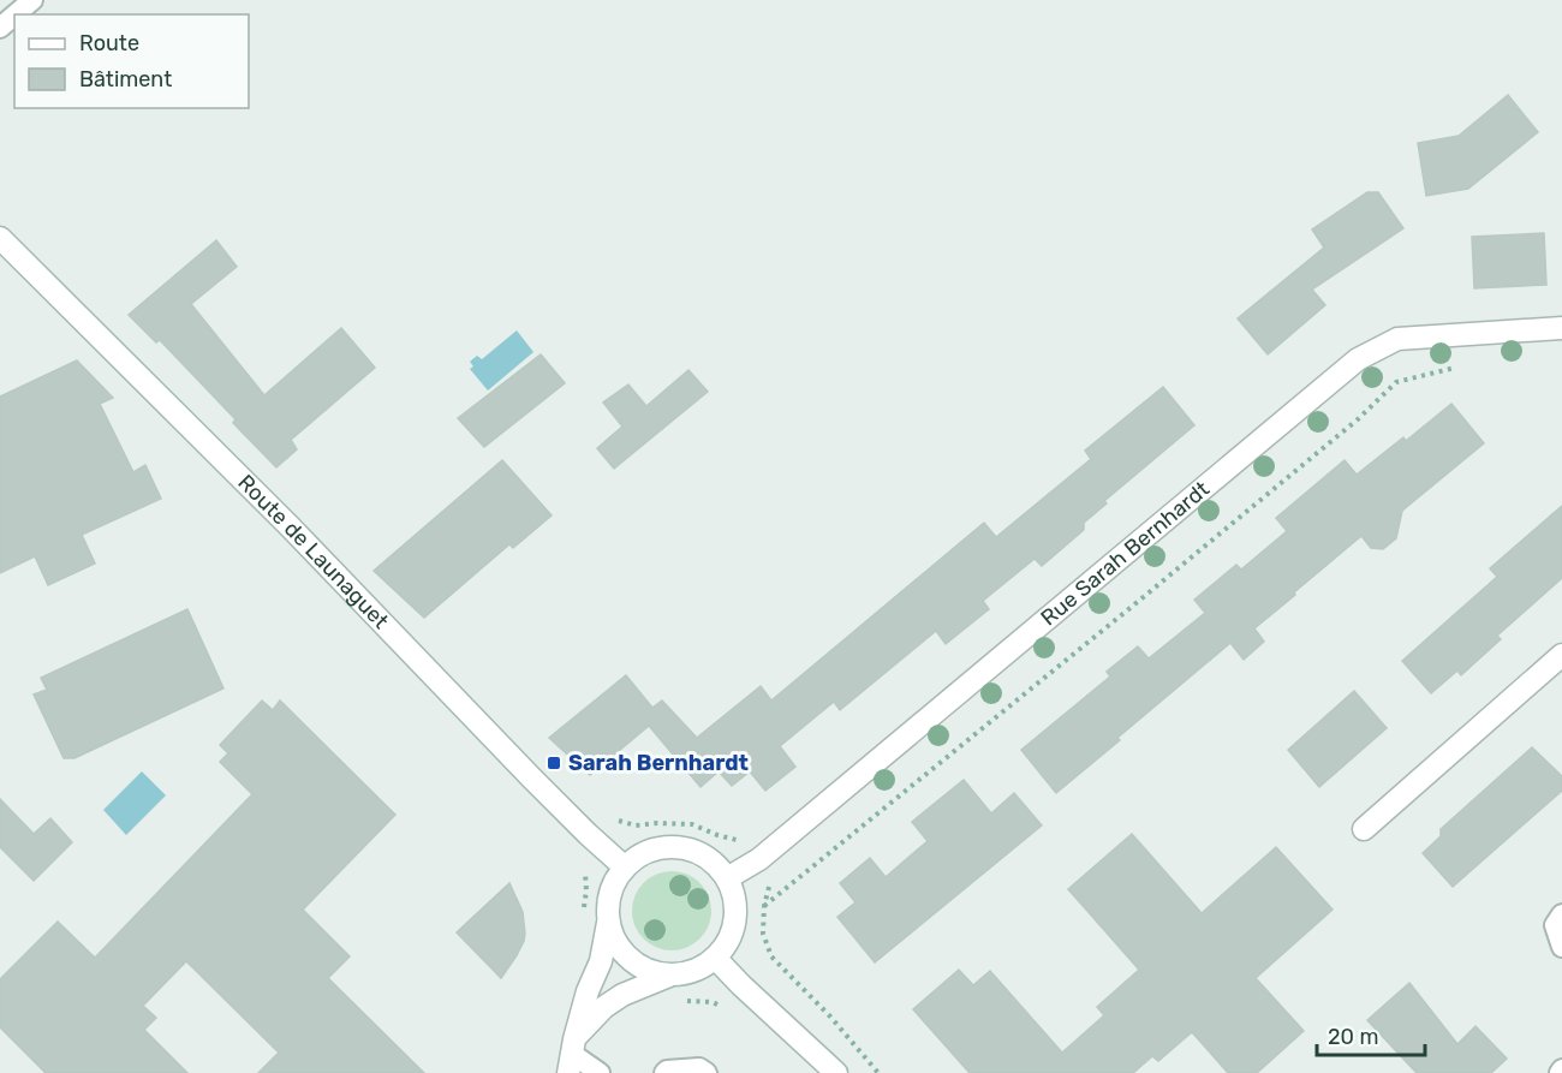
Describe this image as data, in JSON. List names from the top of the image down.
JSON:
{
  "streets": {
    "street": ["Route de Launaguet", "Rue Sarah Bernhardt"]
  },
  "crossings": [
    ["Route de Launaguet", "Rue Sarah Bernhardt"]
  ],
  "places": {
    "transit": ["Sarah Bernhardt"]
  },
  "legend": ["Route", "Bâtiment"],
  "scale_bar": "20 m"
}
